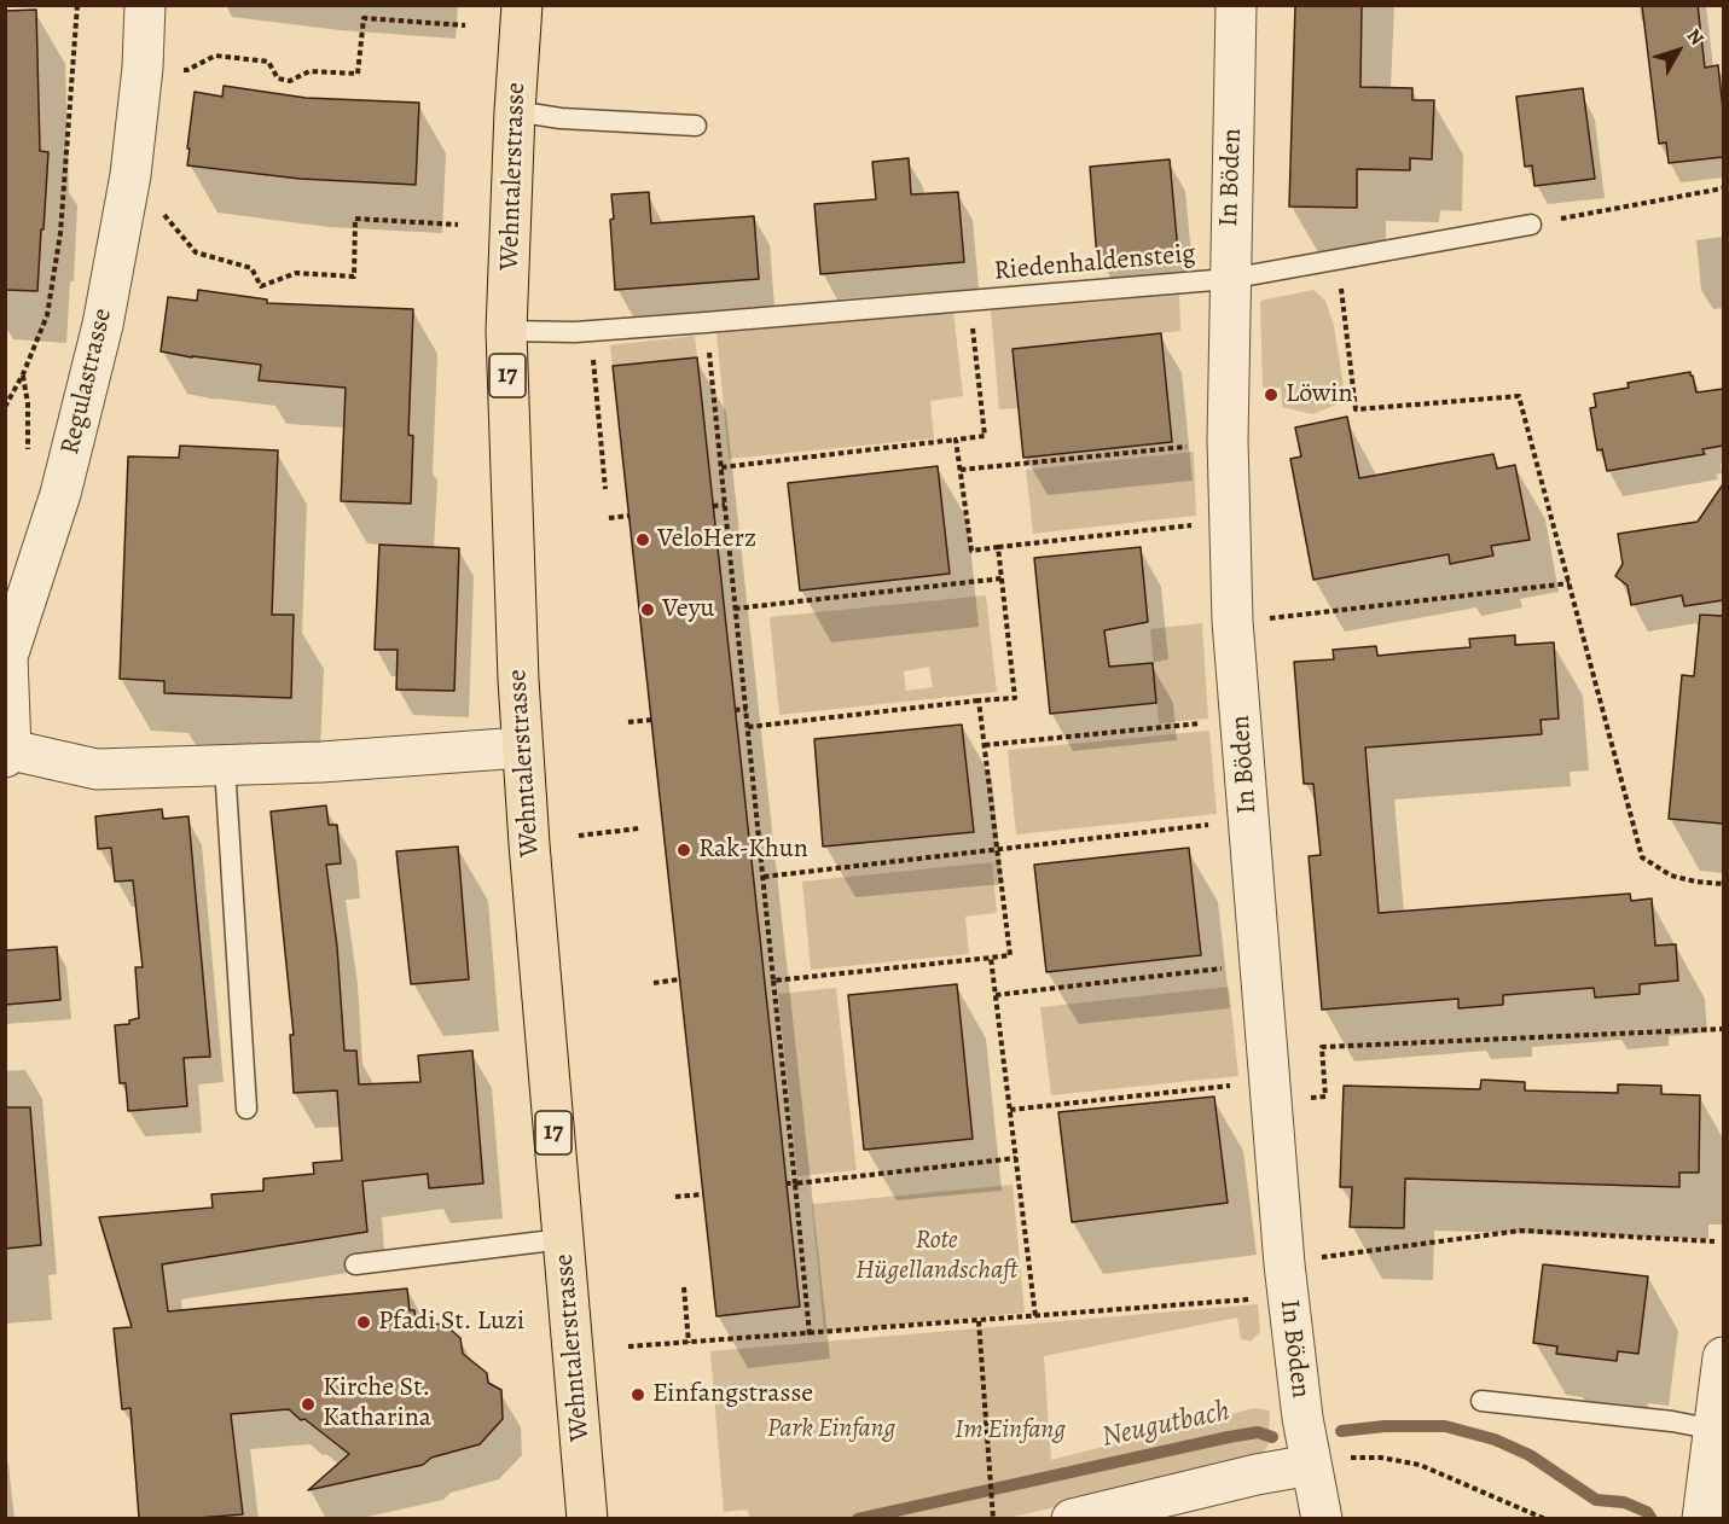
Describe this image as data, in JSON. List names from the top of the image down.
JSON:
{
  "streets": {
    "main road": ["Wehntalerstrasse", "17"],
    "street": ["In Böden", "Regulastrasse"],
    "lane": ["Riedenhaldensteig"]
  },
  "crossings": [
    ["Wehntalerstrasse", "Riedenhaldensteig"],
    ["Wehntalerstrasse", "Regulastrasse"],
    ["In Böden", "Riedenhaldensteig"]
  ],
  "water": ["Neugutbach"],
  "parks": ["Rote Hügellandschaft", "Park Einfang", "Im Einfang"],
  "places": [
    "Löwin",
    "VeloHerz",
    "Veyu",
    "Rak-Khun",
    "Pfadi St. Luzi",
    "Einfangstrasse",
    "Kirche St. Katharina"
  ],
  "north": "top right"
}
